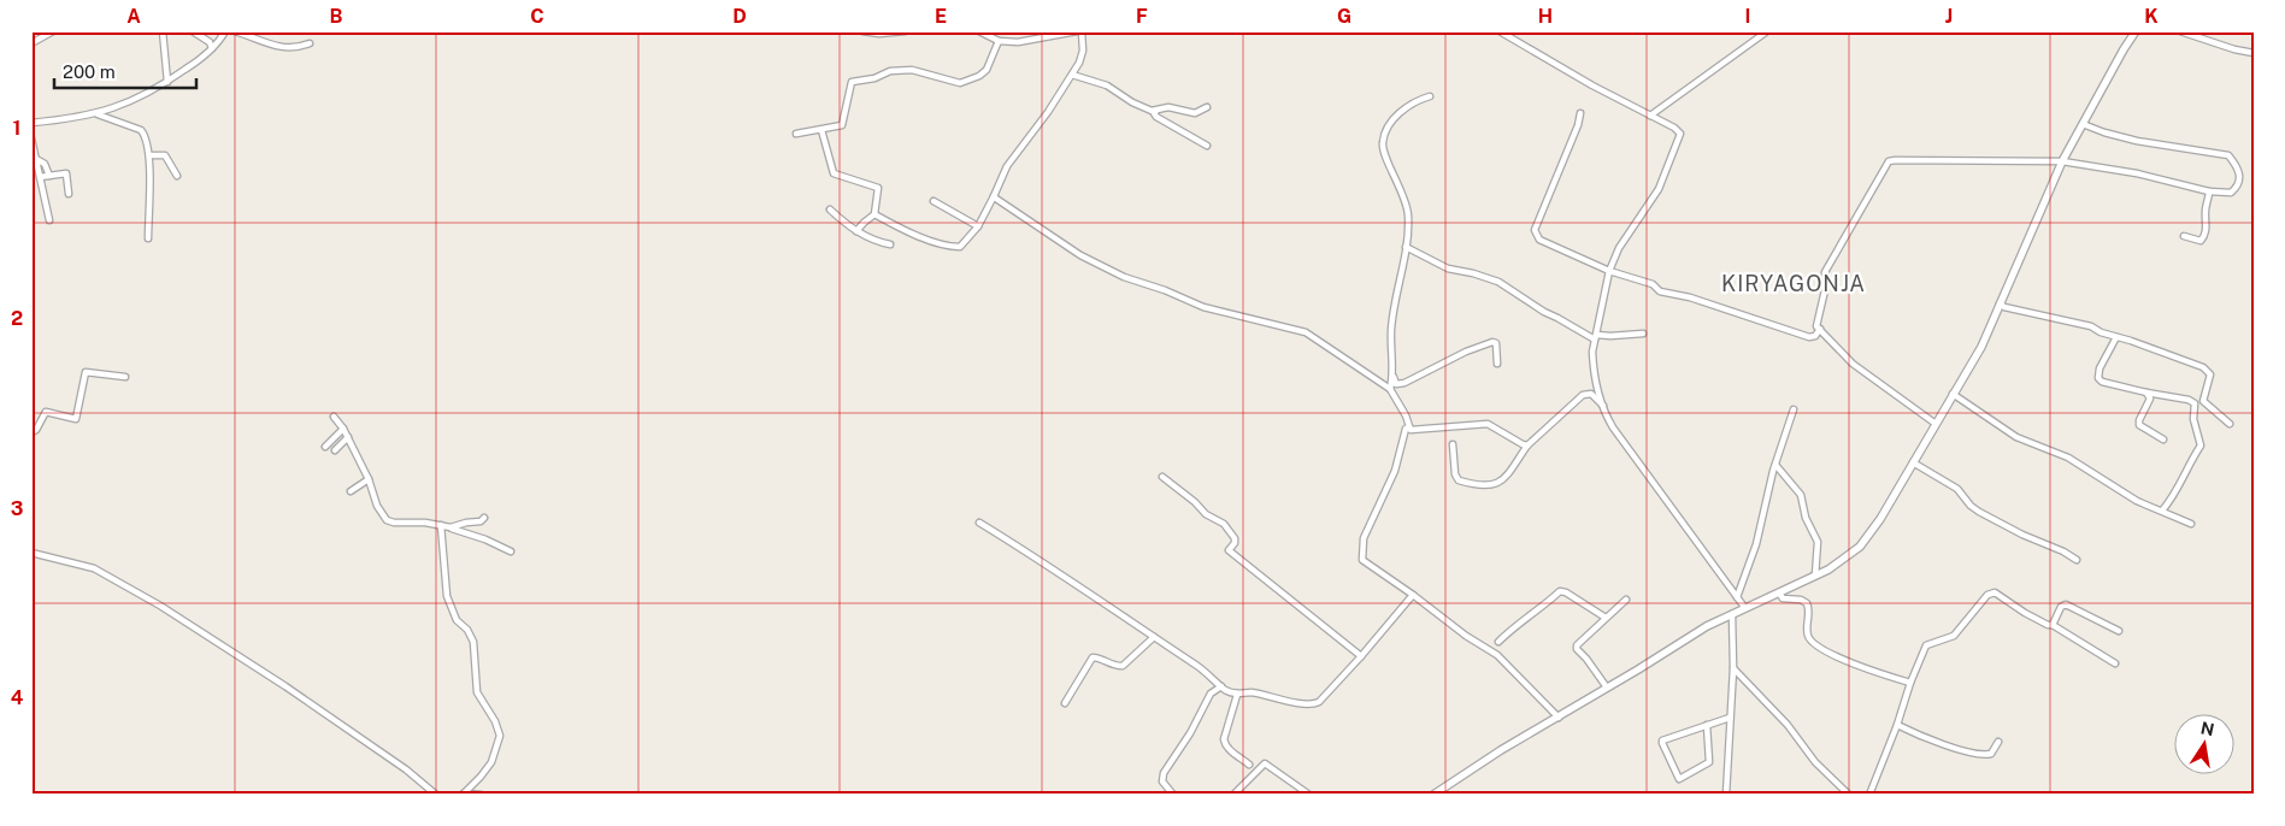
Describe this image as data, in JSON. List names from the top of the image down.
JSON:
{
  "districts": ["KIRYAGONJA"],
  "scale_bar": "200 m",
  "north": "top",
  "grid": {
    "columns": [
      "A",
      "B",
      "C",
      "D",
      "E",
      "F",
      "G",
      "H",
      "I",
      "J",
      "K"
    ],
    "rows": [
      "1",
      "2",
      "3",
      "4"
    ]
  }
}
